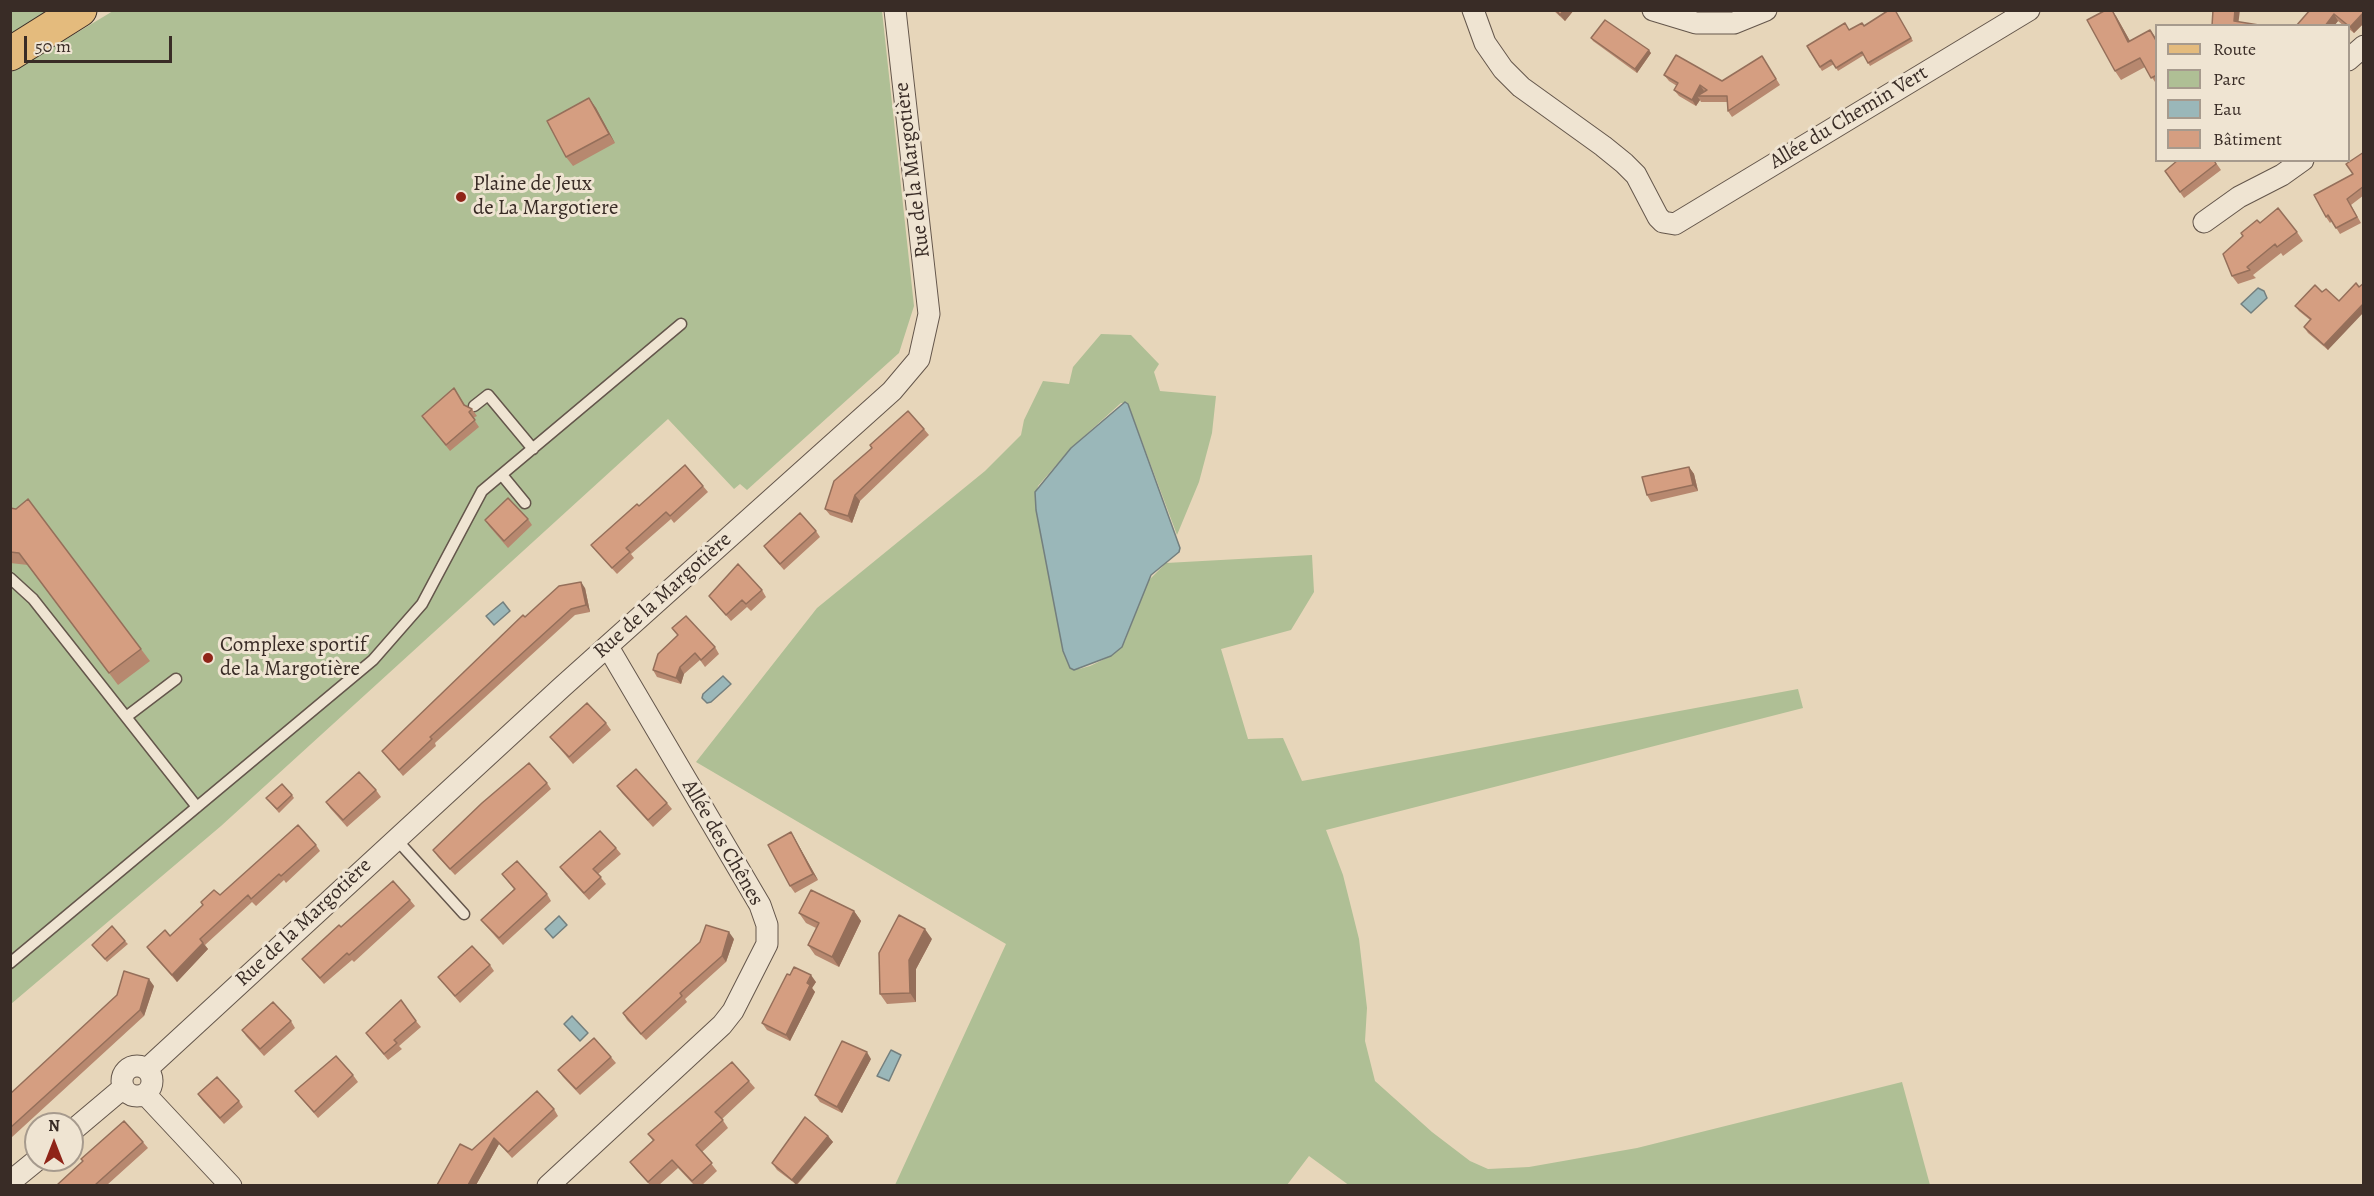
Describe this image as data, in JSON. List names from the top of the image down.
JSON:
{
  "streets": {
    "street": ["Allée du Chemin Vert", "Rue de la Margotière", "Allée des Chênes"]
  },
  "crossings": [
    ["Rue de la Margotière", "Allée des Chênes"]
  ],
  "places": ["Plaine de Jeux de La Margotiere", "Complexe sportif de la Margotière"],
  "legend": [
    "Route",
    "Parc",
    "Eau",
    "Bâtiment"
  ],
  "scale_bar": "50 m",
  "north": "top"
}
